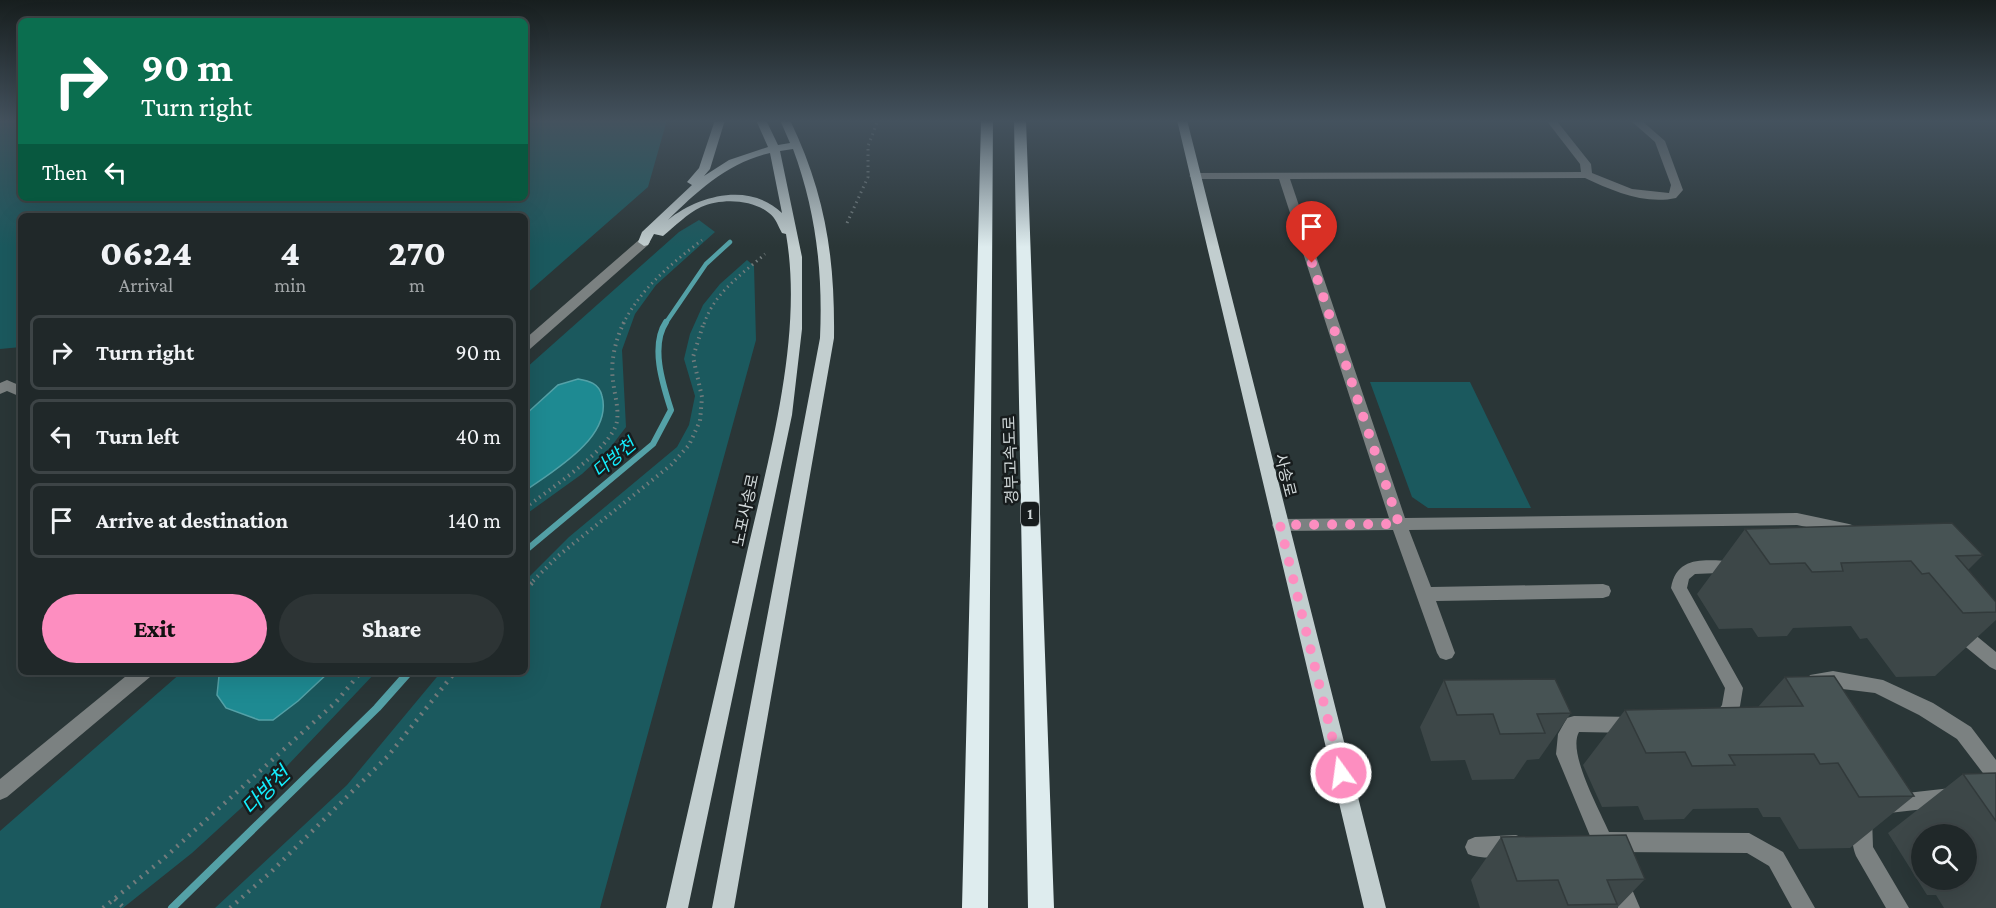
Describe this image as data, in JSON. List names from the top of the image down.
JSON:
{
  "streets": {
    "highway": ["경부고속도로", "1"],
    "main road": ["사송로", "노포사송로"]
  },
  "water": ["다방천"],
  "page": {
    "turn": ["90 m", "Turn right"],
    "then": "Then",
    "eta": [
      "06:24",
      "Arrival",
      "4",
      "min",
      "270",
      "m"
    ],
    "list": [
      {
        "name": "Turn right",
        "value": "90 m"
      },
      {
        "name": "Turn left",
        "value": "40 m"
      },
      {
        "name": "Arrive at destination",
        "value": "140 m"
      }
    ],
    "buttons": ["Exit", "Share"]
  }
}
